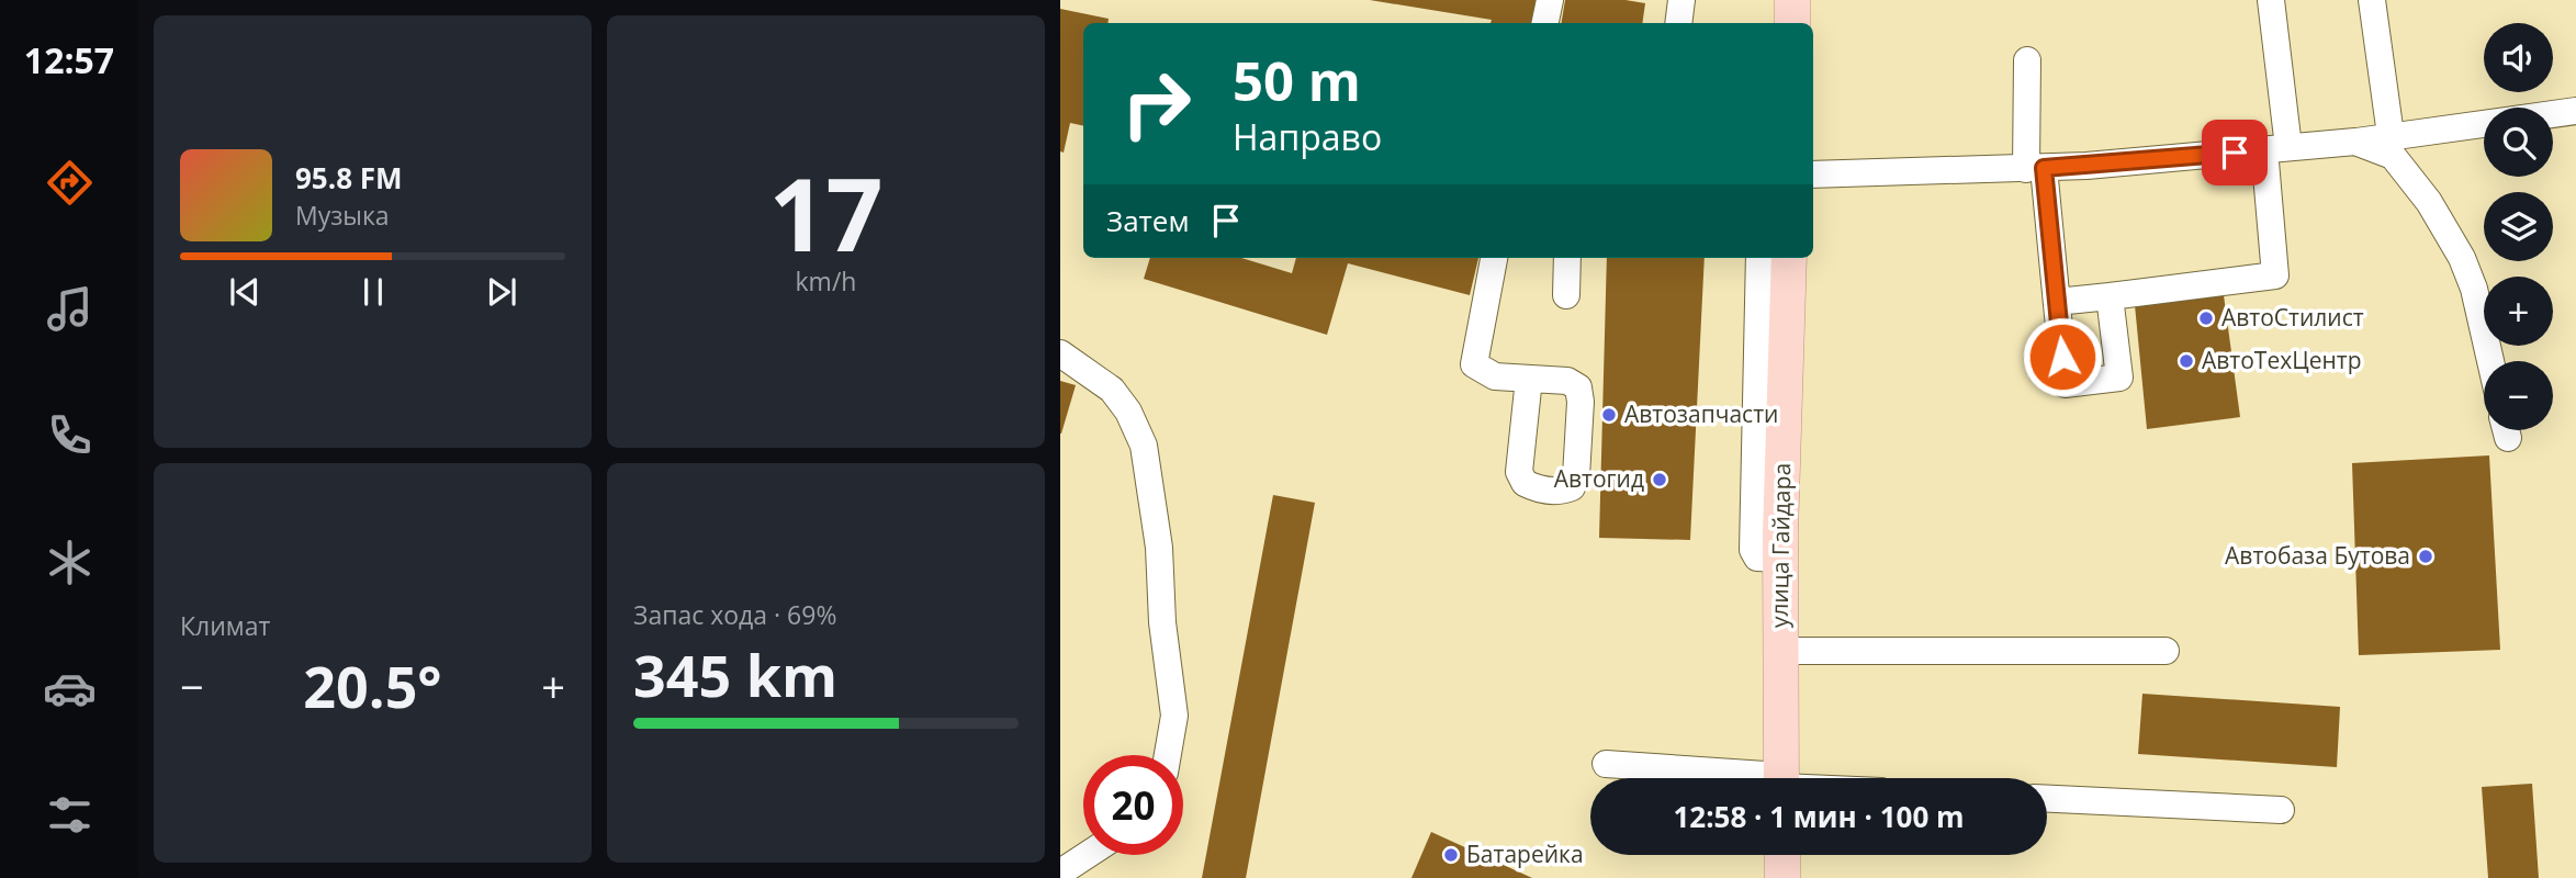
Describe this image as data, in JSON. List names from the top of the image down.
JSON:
{
  "streets": {
    "main road": ["улица Гайдара"]
  },
  "places": [
    "АвтоСтилист",
    "АвтоТехЦентр",
    "Автозапчасти",
    "Автогид",
    "Автобаза Бутова",
    "Батарейка"
  ],
  "page": {
    "tabs": "12:57",
    "tile": [
      ["17", "km/h"],
      "Климат",
      ["Запас хода · 69%", "345 km"]
    ],
    "map_buttons": ["+", "−"],
    "turn": ["50 m", "Направо"],
    "song": ["95.8 FM", "Музыка"],
    "then": "Затем",
    "heat": ["−", "20.5°", "+"],
    "limit": "20",
    "trip": "12:58 · 1 мин · 100 m"
  }
}
